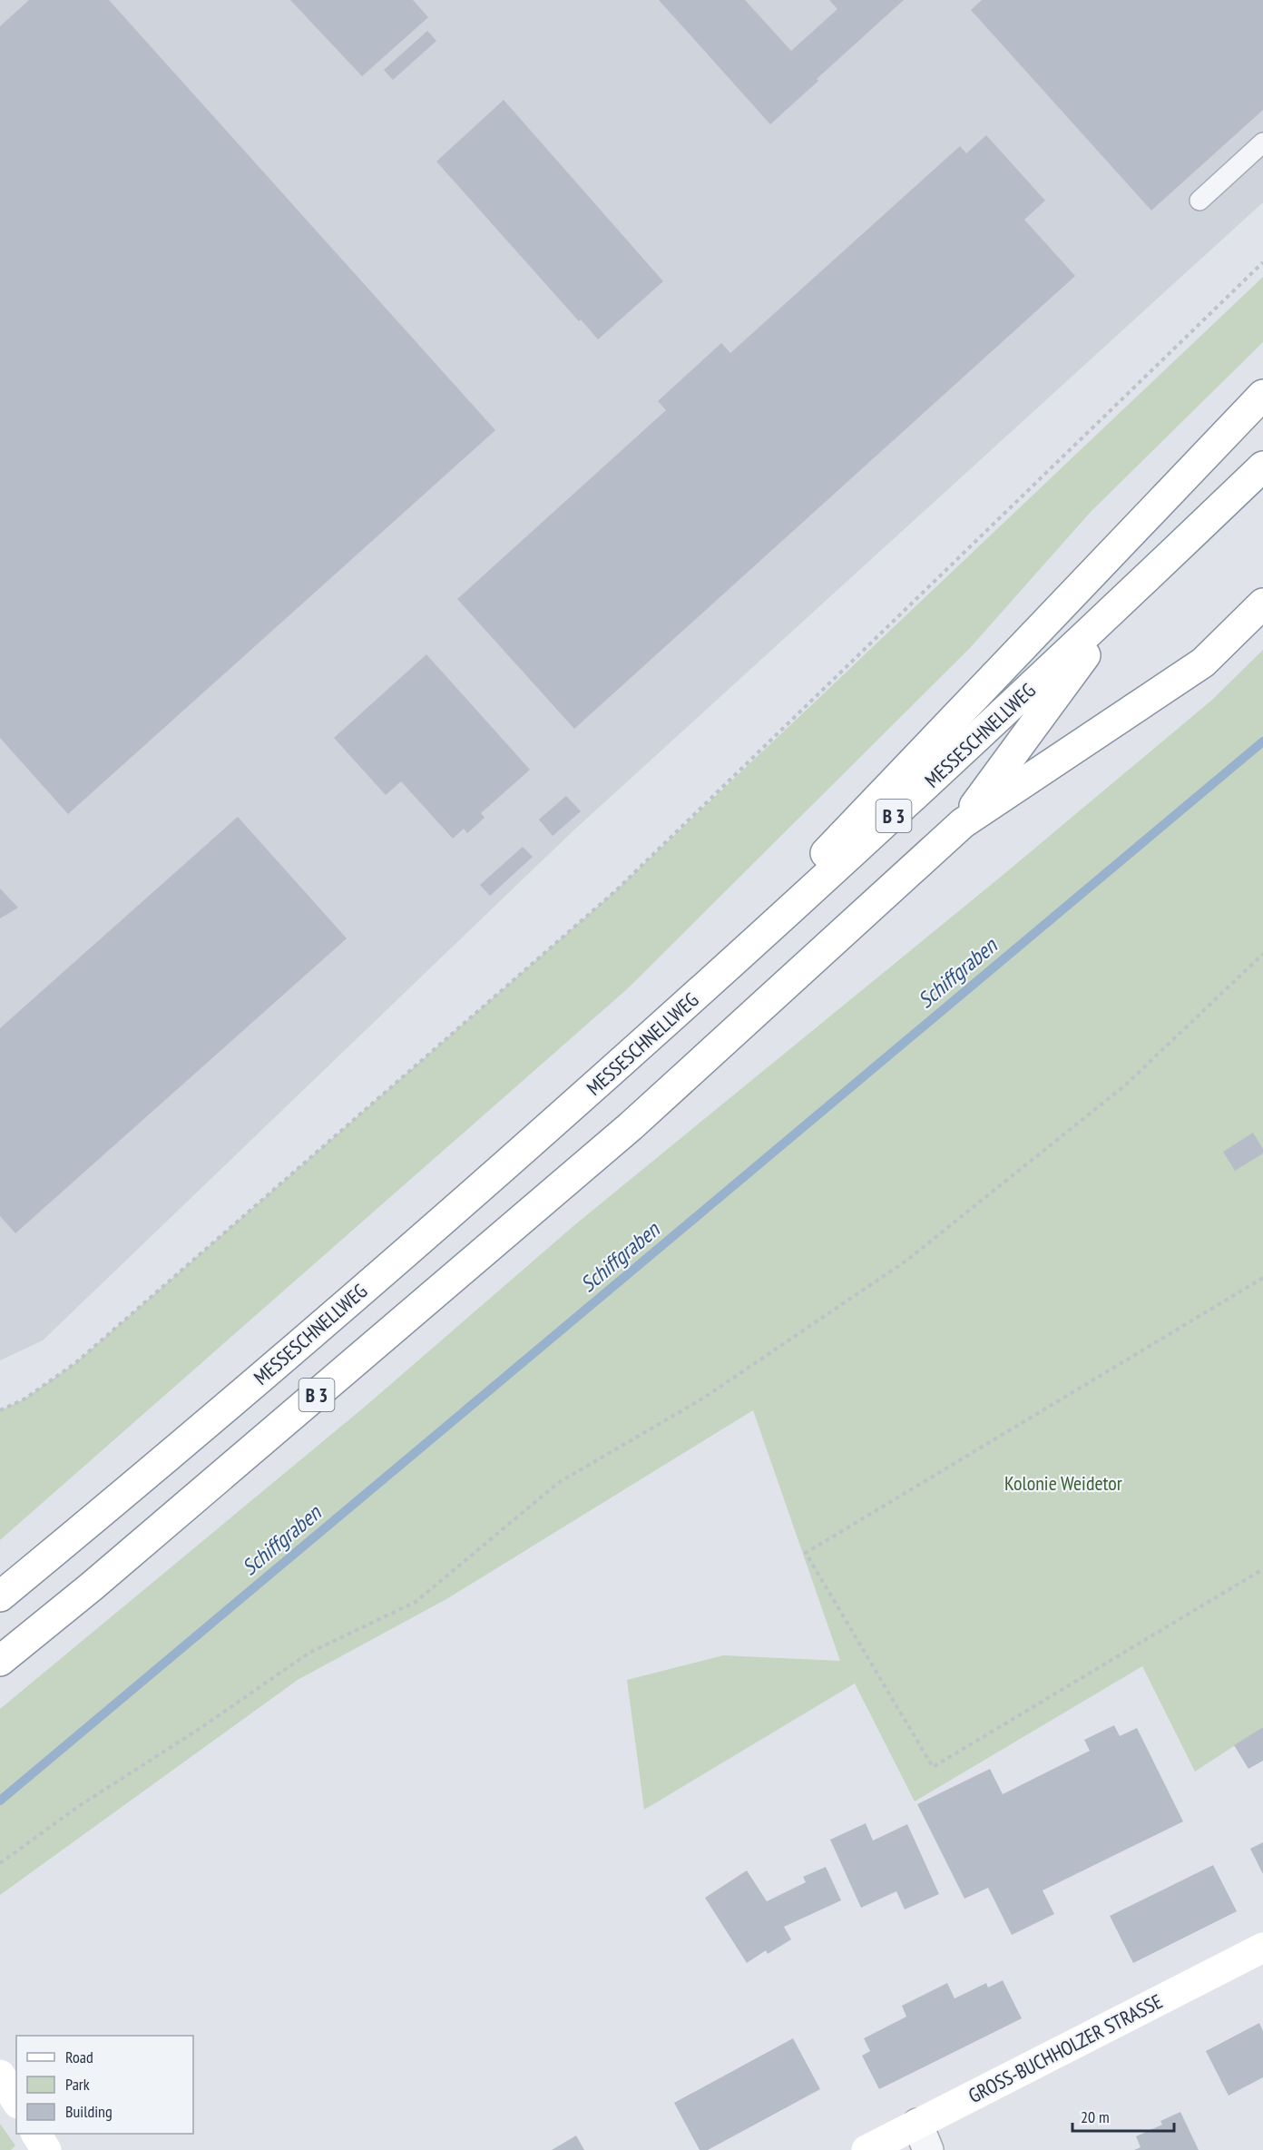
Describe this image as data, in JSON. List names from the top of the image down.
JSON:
{
  "streets": {
    "main road": ["MESSESCHNELLWEG", "B 3", "GROSS-BUCHHOLZER STRASSE"]
  },
  "water": ["Schiffgraben"],
  "parks": ["Kolonie Weidetor"],
  "legend": ["Road", "Park", "Building"],
  "scale_bar": "20 m"
}
